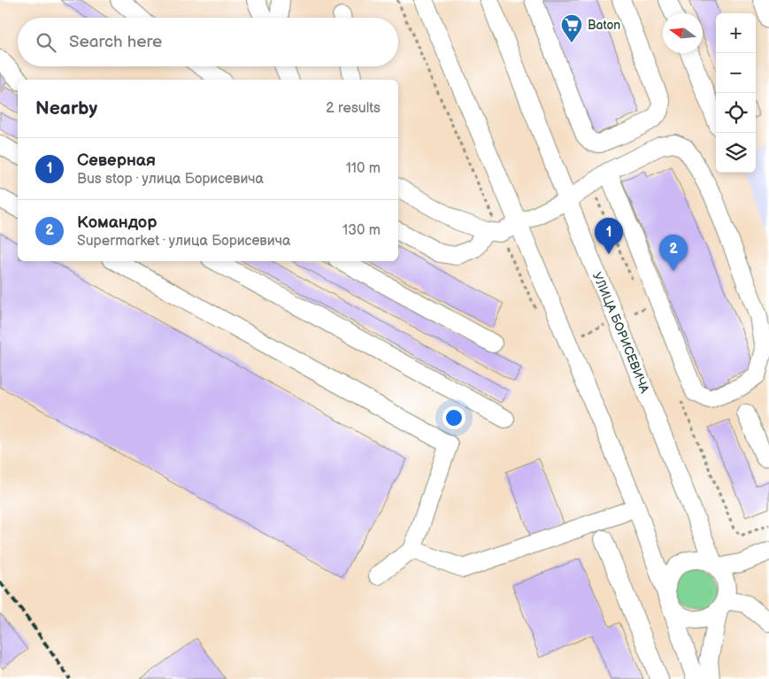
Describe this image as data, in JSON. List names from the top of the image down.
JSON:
{
  "streets": {
    "street": ["УЛИЦА БОРИСЕВИЧА"]
  },
  "places": {
    "supermarket": ["Baton"]
  },
  "north": "left",
  "page": {
    "map_buttons": ["+", "−"],
    "search": "Search here",
    "heading": ["Nearby", "2 results"],
    "list": [
      {
        "mark": "1",
        "name": "Северная",
        "note": "Bus stop · улица Борисевича",
        "value": "110 m"
      },
      {
        "mark": "2",
        "name": "Командор",
        "note": "Supermarket · улица Борисевича",
        "value": "130 m"
      }
    ],
    "pins": ["1", "2"]
  }
}
